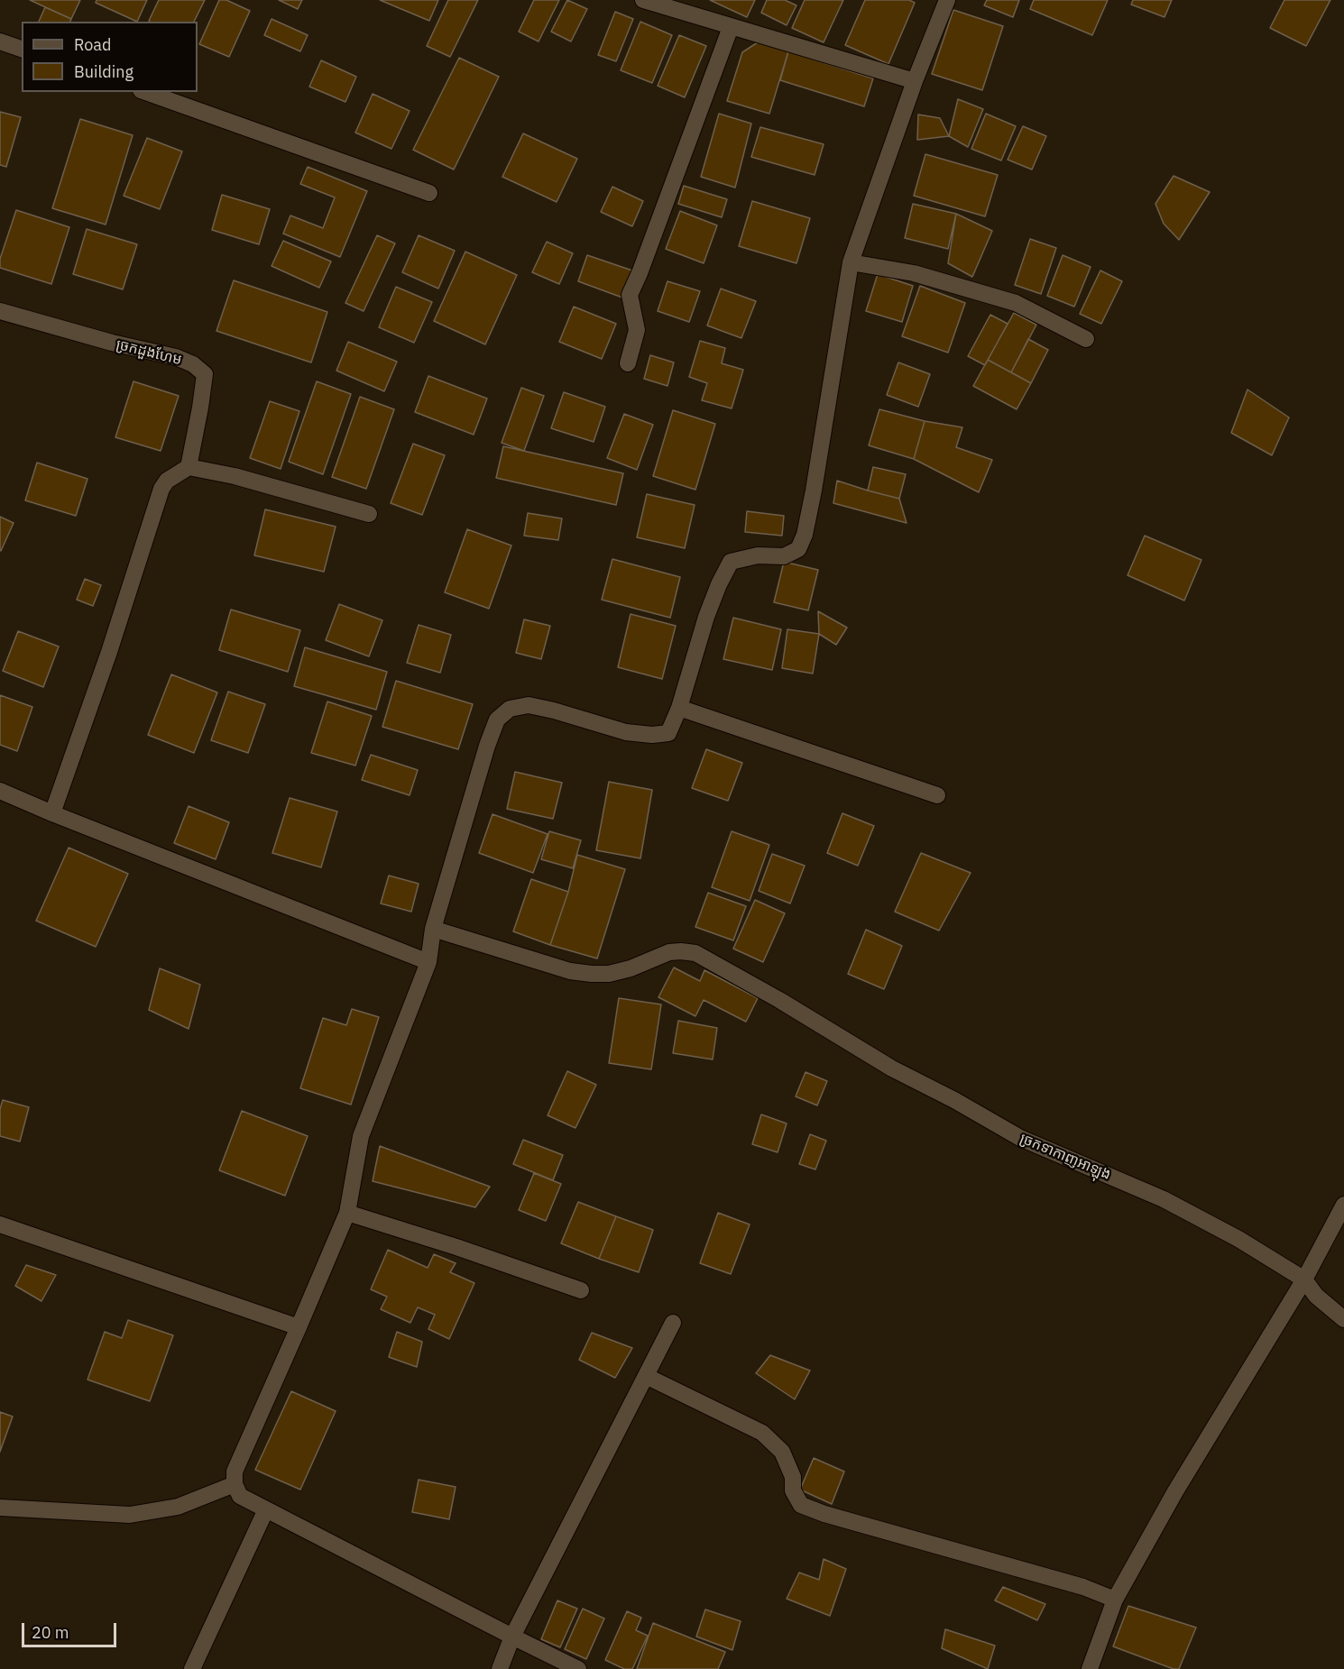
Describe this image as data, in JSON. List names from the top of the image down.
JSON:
{
  "streets": {
    "street": ["ច្រកដួងហែម", "ច្រកទាកាញអាឡុង"]
  },
  "legend": ["Road", "Building"],
  "scale_bar": "20 m"
}
